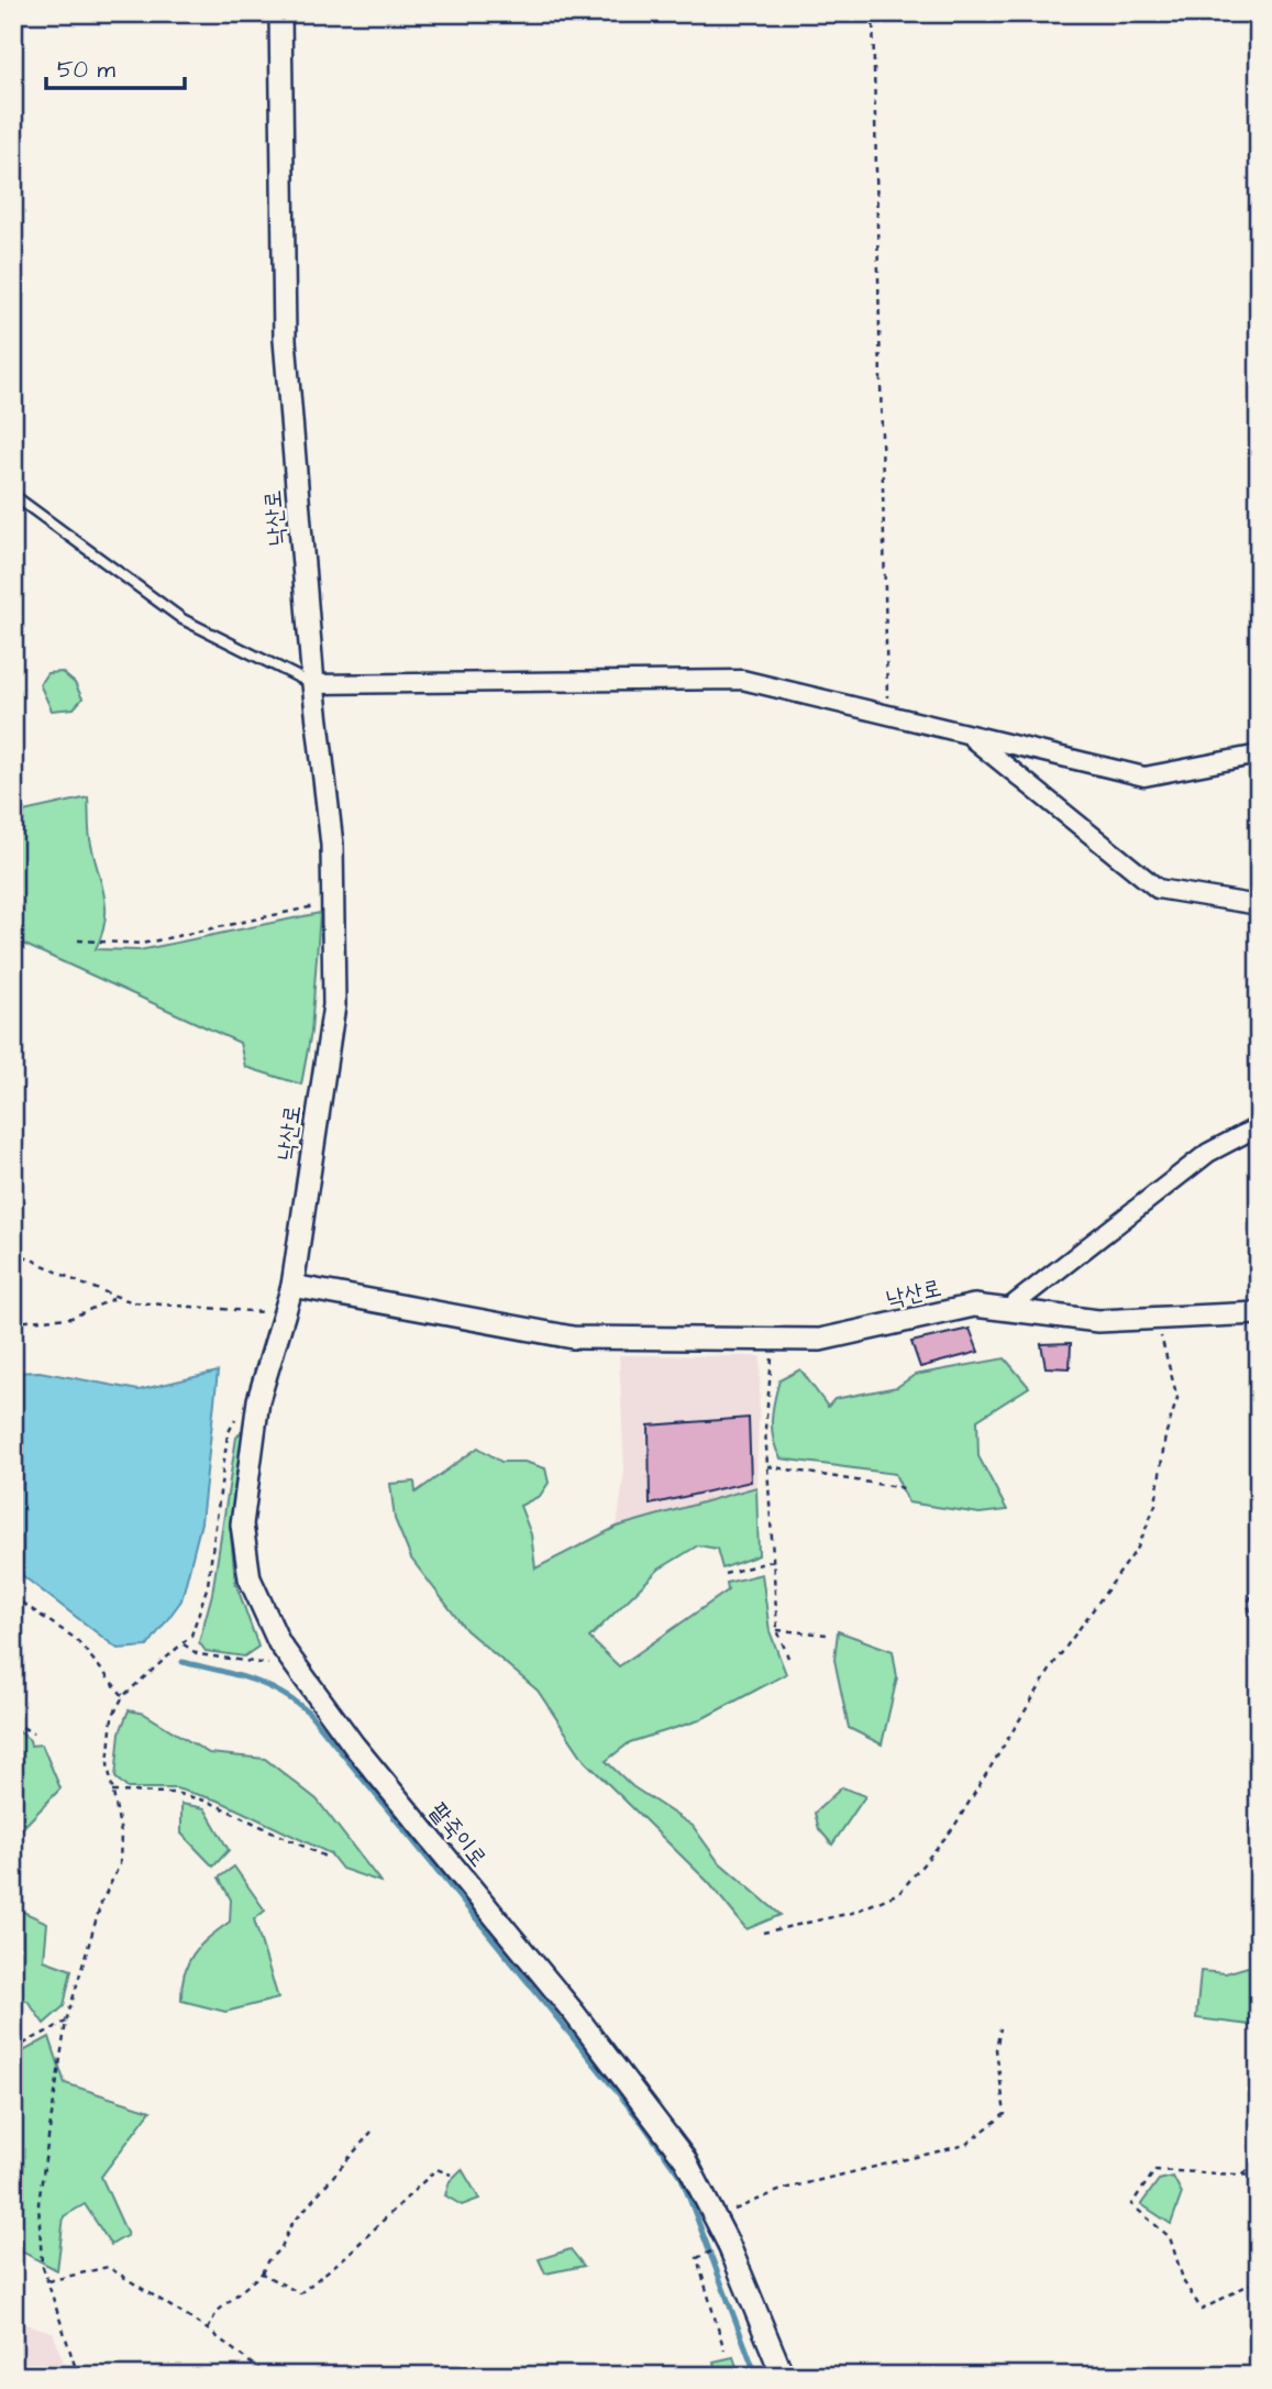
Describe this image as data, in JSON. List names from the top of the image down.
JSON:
{
  "streets": {
    "street": ["낙산로", "팥죽이로"]
  },
  "crossings": [
    ["낙산로", "팥죽이로"]
  ],
  "scale_bar": "50 m"
}
